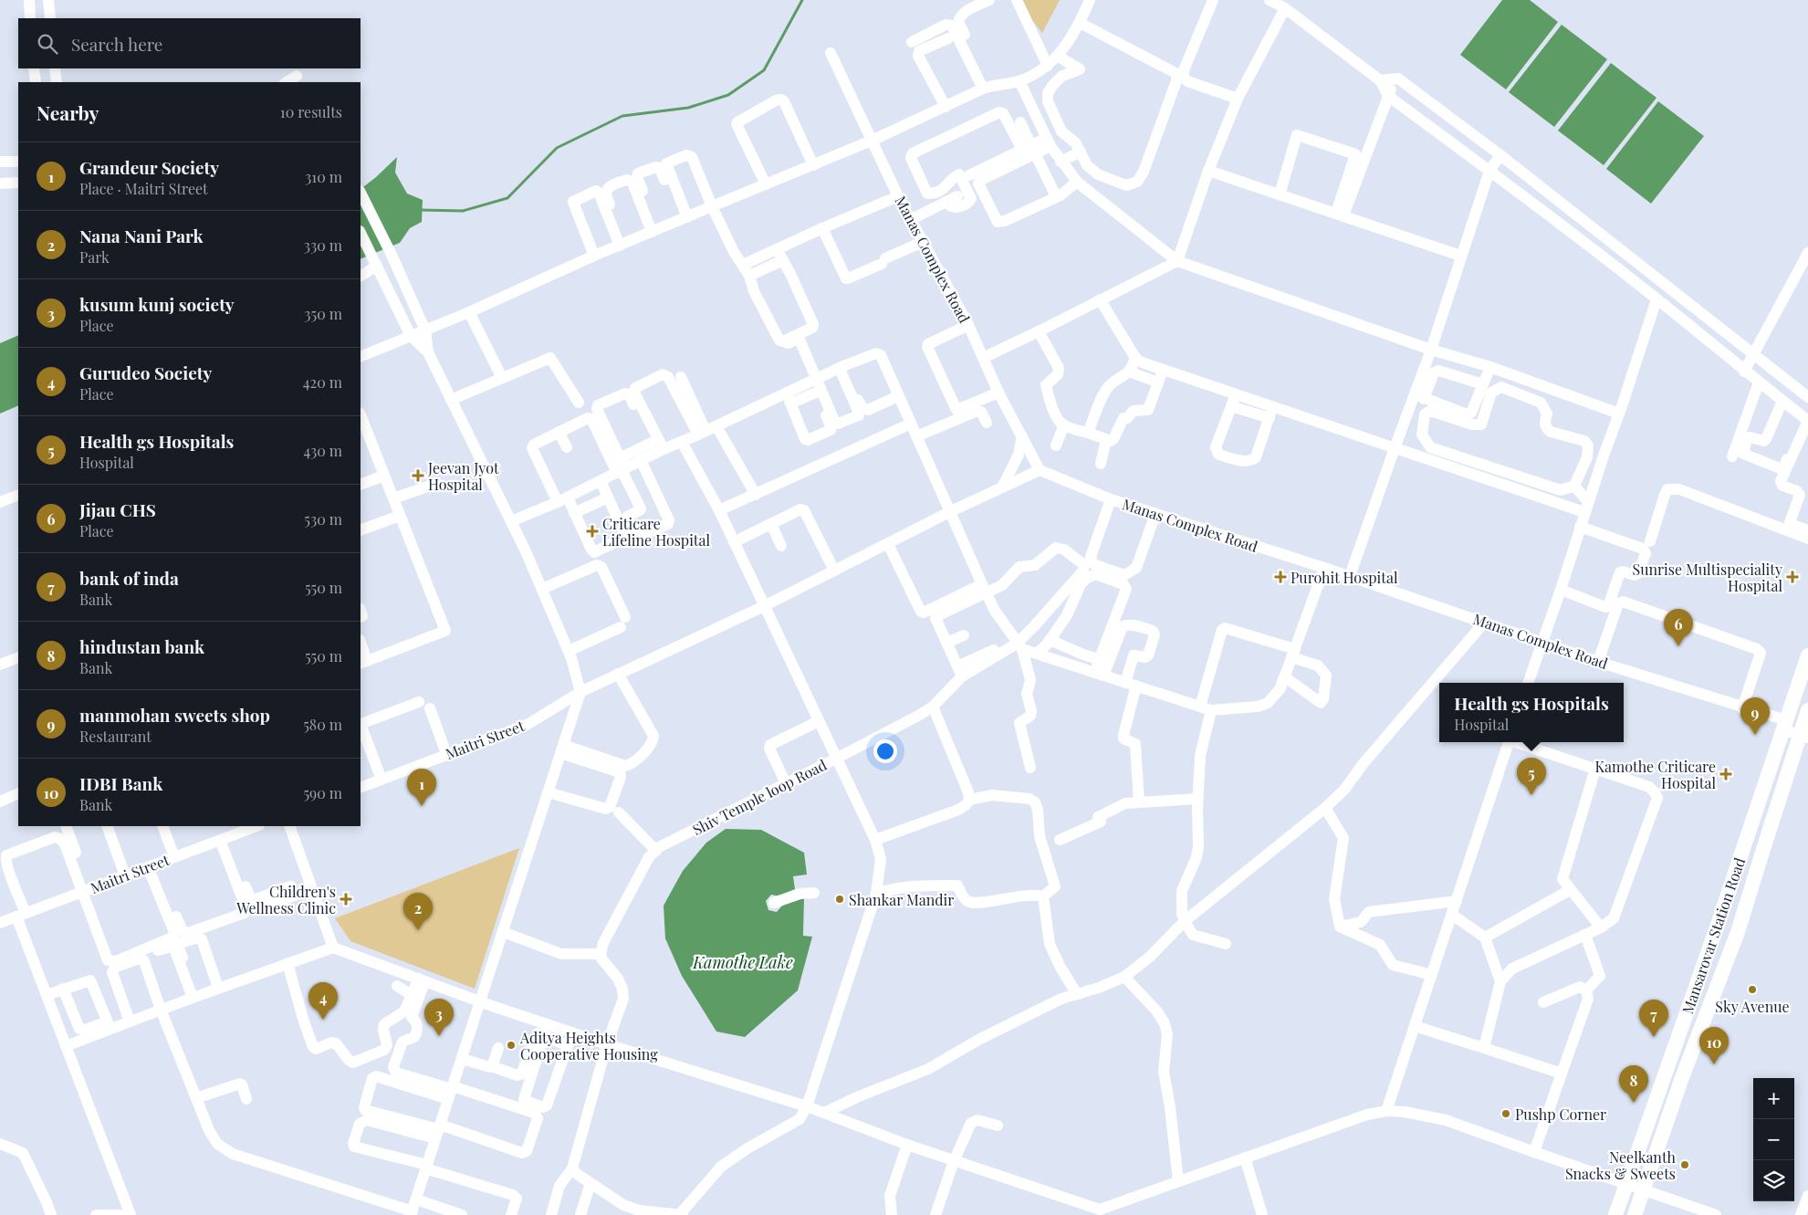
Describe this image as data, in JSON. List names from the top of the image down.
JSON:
{
  "streets": {
    "main road": ["Mansarovar Station Road"],
    "street": ["Manas Complex Road", "Maitri Street", "Shiv Temple loop Road"]
  },
  "crossings": [
    ["Manas Complex Road", "Maitri Street"],
    ["Manas Complex Road", "Mansarovar Station Road"]
  ],
  "water": ["Kamothe Lake"],
  "places": {
    "health": [
      "Jeevan Jyot Hospital",
      "Criticare Lifeline Hospital",
      "Purohit Hospital",
      "Sunrise Multispeciality Hospital",
      "Kamothe Criticare Hospital",
      "Children's Wellness Clinic"
    ],
    "other": [
      "Shankar Mandir",
      "Sky Avenue",
      "Aditya Heights Cooperative Housing",
      "Pushp Corner",
      "Neelkanth Snacks & Sweets"
    ]
  },
  "page": {
    "search": "Search here",
    "heading": ["Nearby", "10 results"],
    "list": [
      {
        "mark": "1",
        "name": "Grandeur Society",
        "note": "Place · Maitri Street",
        "value": "310 m"
      },
      {
        "mark": "2",
        "name": "Nana Nani Park",
        "note": "Park",
        "value": "330 m"
      },
      {
        "mark": "3",
        "name": "kusum kunj society",
        "note": "Place",
        "value": "350 m"
      },
      {
        "mark": "4",
        "name": "Gurudeo Society",
        "note": "Place",
        "value": "420 m"
      },
      {
        "mark": "5",
        "name": "Health gs Hospitals",
        "note": "Hospital",
        "value": "430 m"
      },
      {
        "mark": "6",
        "name": "Jijau CHS",
        "note": "Place",
        "value": "530 m"
      },
      {
        "mark": "7",
        "name": "bank of inda",
        "note": "Bank",
        "value": "550 m"
      },
      {
        "mark": "8",
        "name": "hindustan bank",
        "note": "Bank",
        "value": "550 m"
      },
      {
        "mark": "9",
        "name": "manmohan sweets shop",
        "note": "Restaurant",
        "value": "580 m"
      },
      {
        "mark": "10",
        "name": "IDBI Bank",
        "note": "Bank",
        "value": "590 m"
      }
    ],
    "pins": [
      "6",
      "9",
      "5",
      "1",
      "2",
      "4",
      "3",
      "7",
      "10",
      "8"
    ],
    "popup": ["Health gs Hospitals", "Hospital"],
    "map_buttons": ["+", "−"]
  }
}
